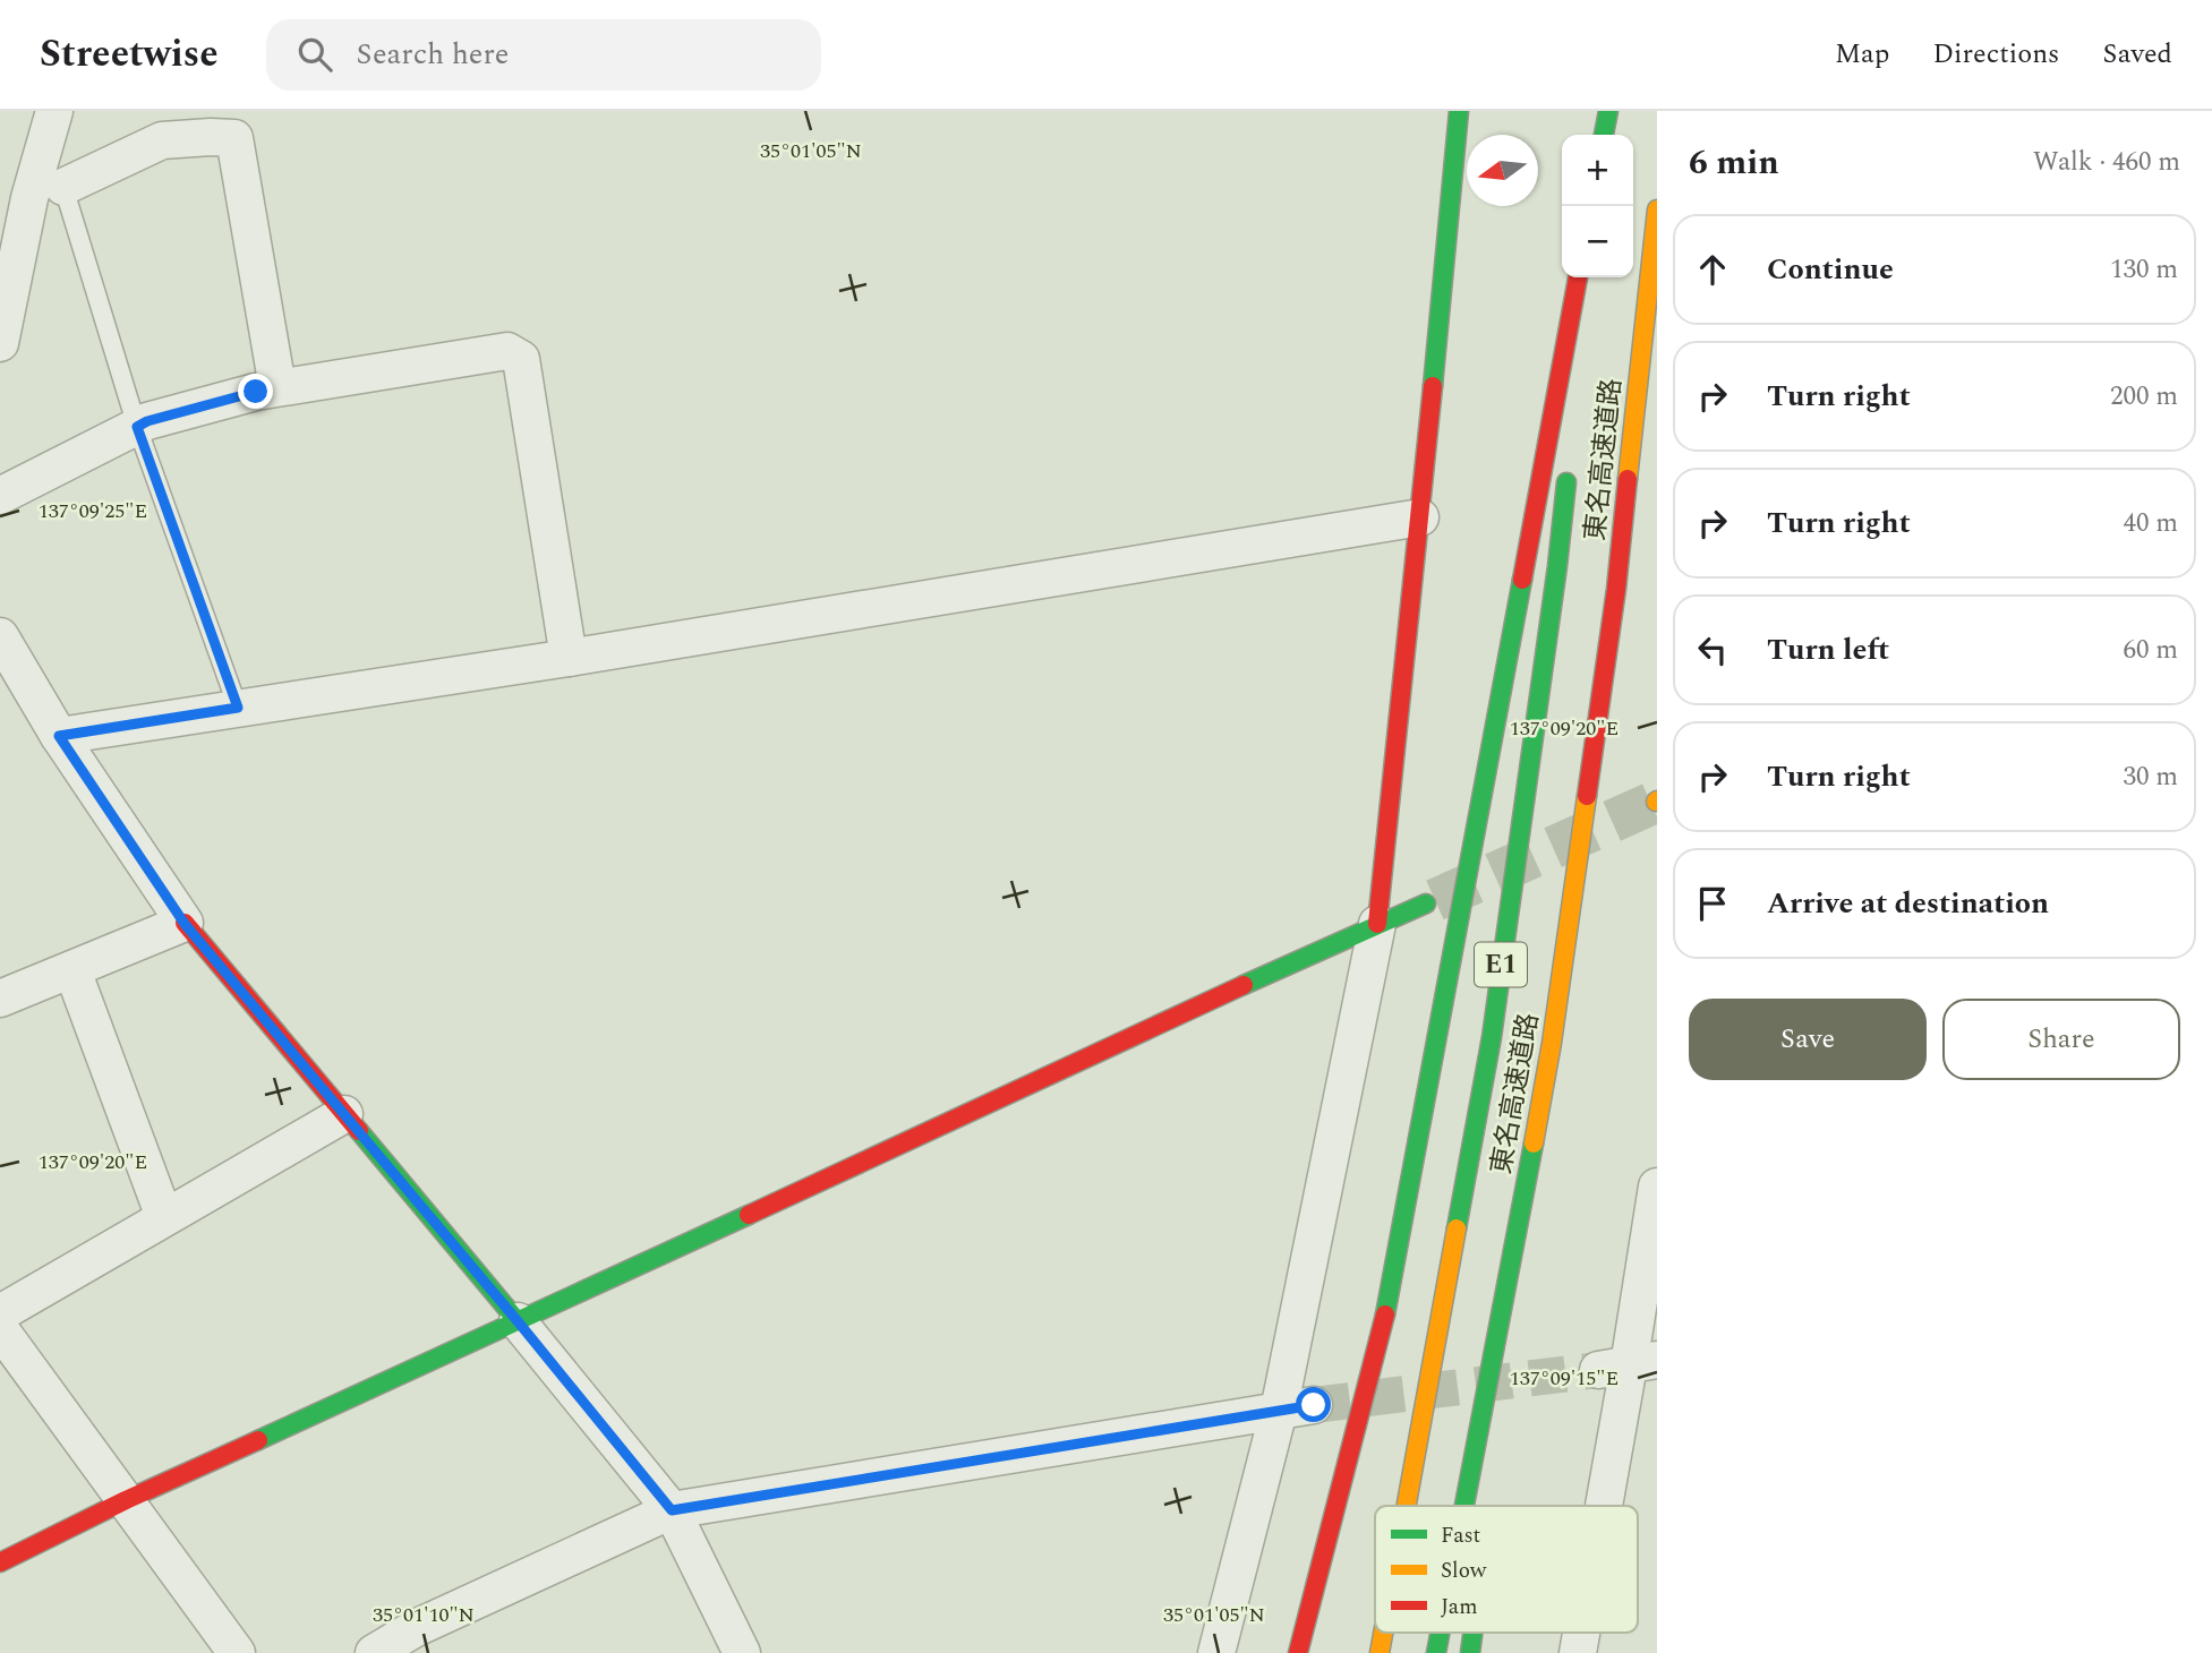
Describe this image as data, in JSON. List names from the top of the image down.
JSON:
{
  "streets": {
    "main road": ["東名高速道路", "E1"]
  },
  "legend": ["Fast", "Slow", "Jam"],
  "north": "left",
  "page": {
    "header": "Streetwise",
    "search": "Search here",
    "nav": ["Map", "Directions", "Saved"],
    "heading": ["6 min", "Walk · 460 m"],
    "map_buttons": ["+", "−"],
    "list": [
      ["Continue", "130 m"],
      ["Turn right", "200 m"],
      ["Turn right", "40 m"],
      ["Turn left", "60 m"],
      ["Turn right", "30 m"],
      "Arrive at destination"
    ],
    "buttons": ["Save", "Share"]
  },
  "coordinates": [
    "35°01'05\"N",
    "137°09'25\"E",
    "137°09'20\"E",
    "137°09'15\"E",
    "35°01'10\"N"
  ]
}
